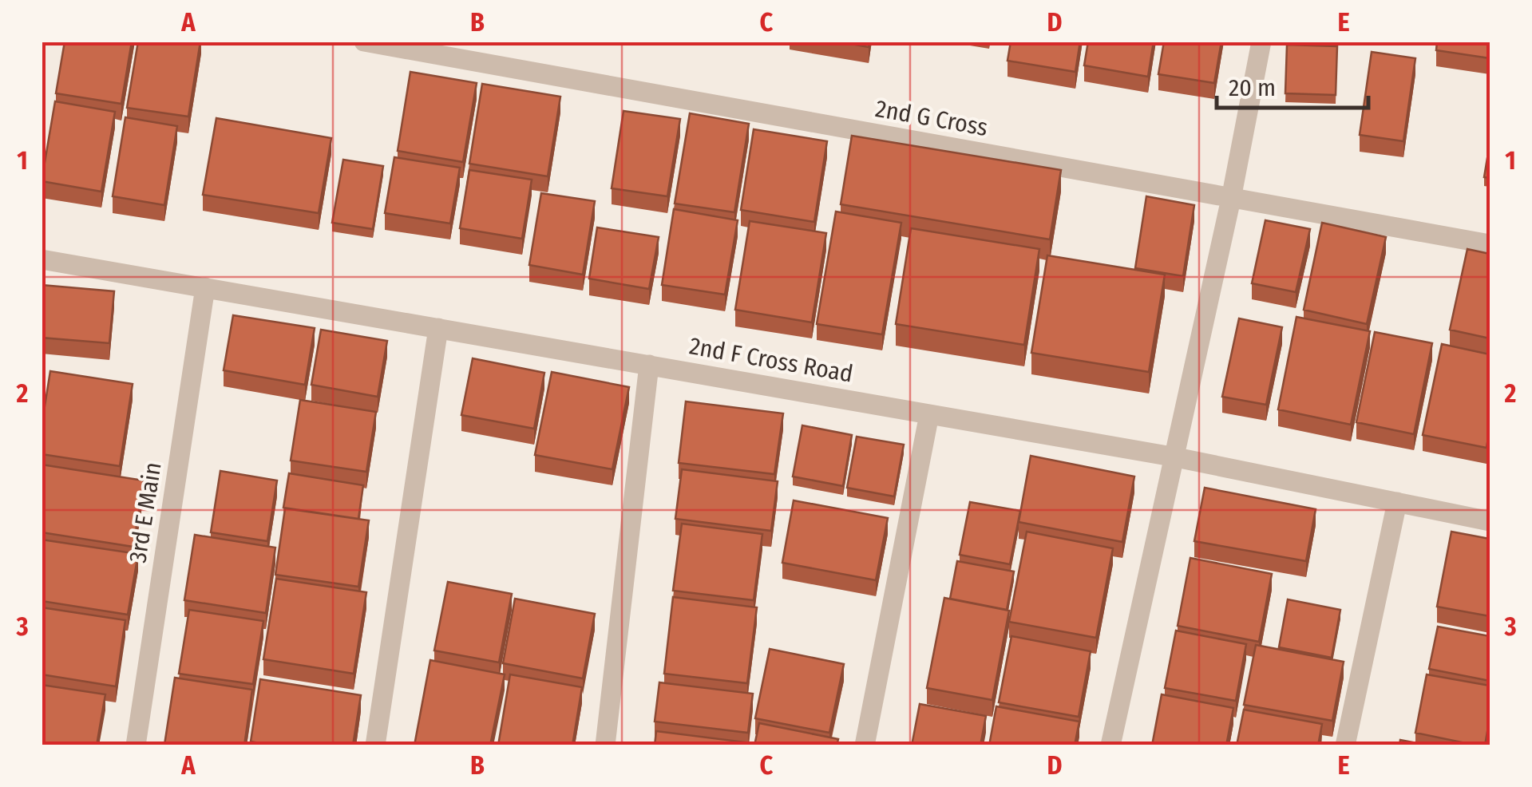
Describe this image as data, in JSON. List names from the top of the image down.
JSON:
{
  "streets": {
    "street": ["2nd G Cross", "2nd F Cross Road", "3rd E Main"]
  },
  "crossings": [
    ["2nd F Cross Road", "3rd E Main"]
  ],
  "scale_bar": "20 m",
  "grid": {
    "columns": [
      "A",
      "B",
      "C",
      "D",
      "E"
    ],
    "rows": ["1", "2", "3"]
  }
}
